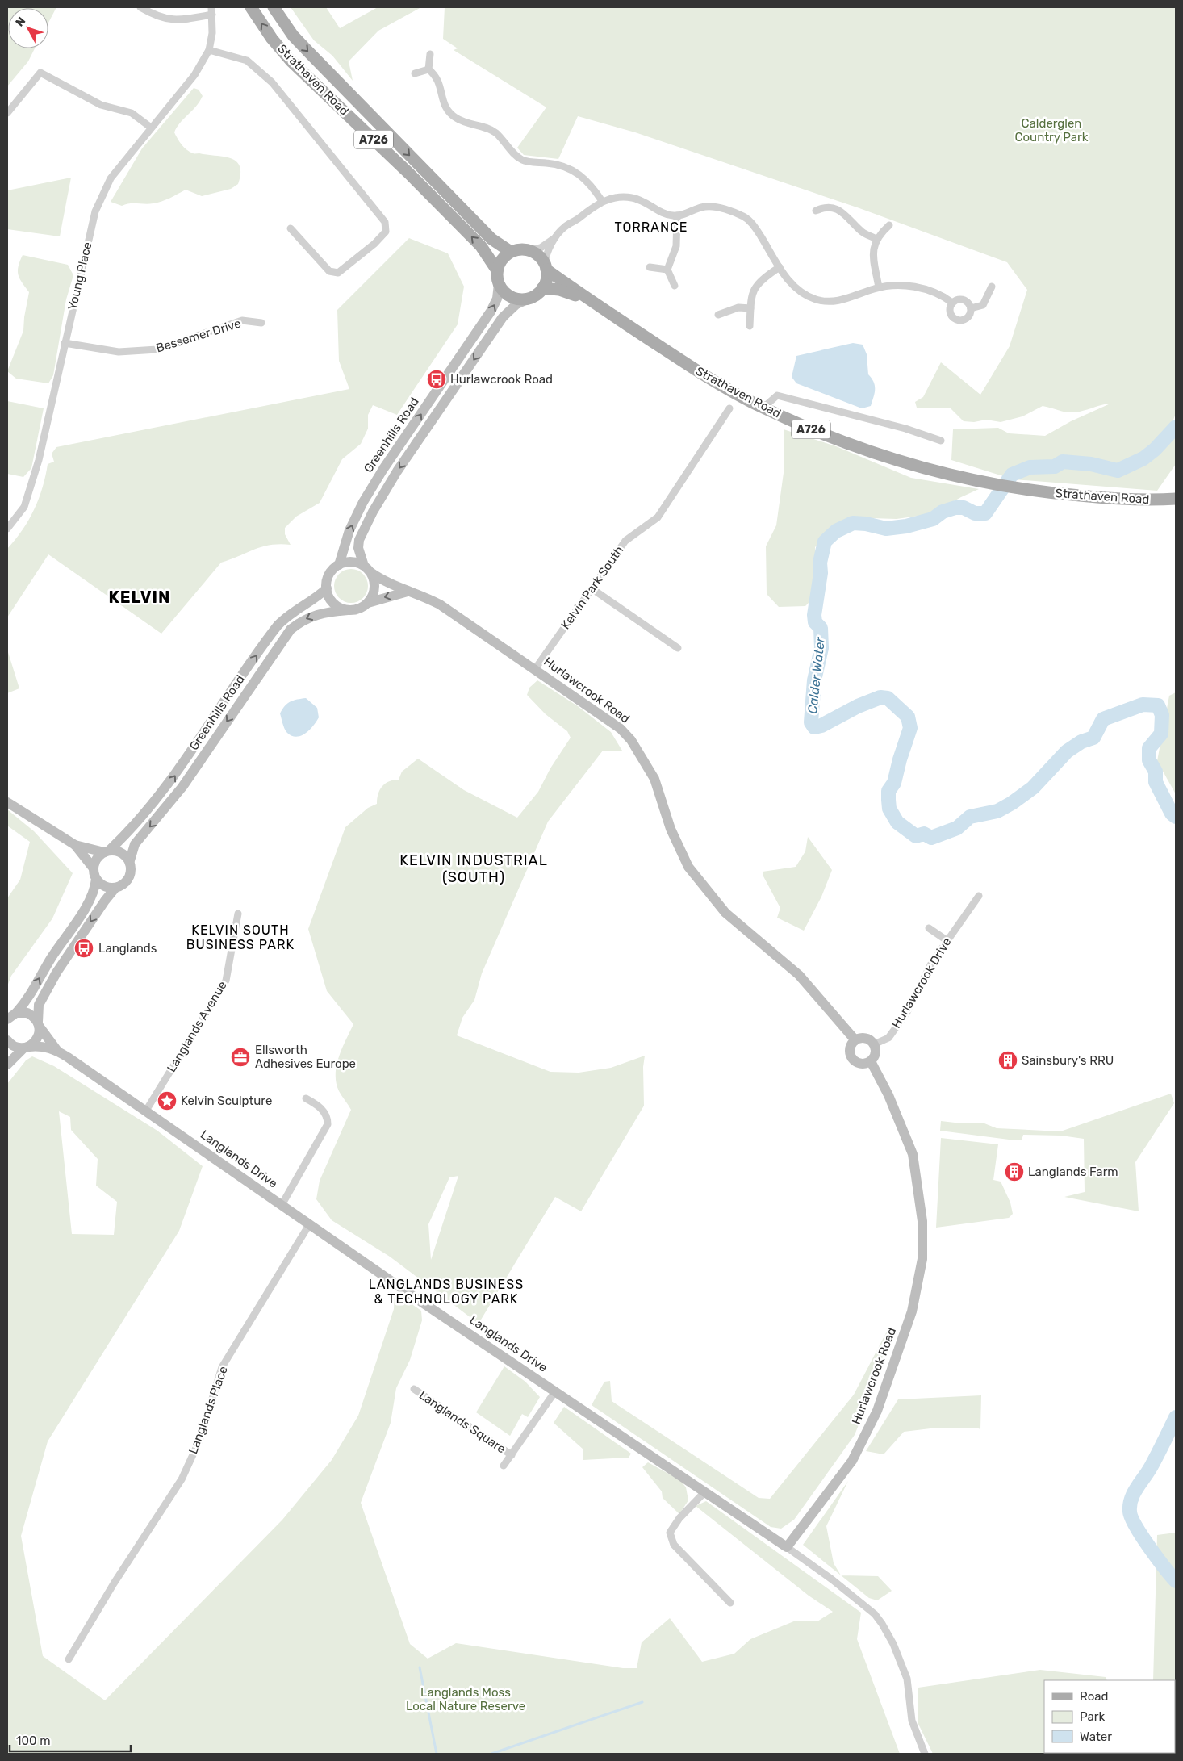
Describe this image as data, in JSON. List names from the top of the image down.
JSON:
{
  "streets": {
    "main road": ["Strathaven Road", "A726"],
    "street": [
      "Young Place",
      "Bessemer Drive",
      "Greenhills Road",
      "Kelvin Park South",
      "Hurlawcrook Road",
      "Hurlawcrook Drive",
      "Langlands Avenue",
      "Langlands Drive",
      "Langlands Place",
      "Langlands Square"
    ]
  },
  "crossings": [
    ["Strathaven Road", "A726"],
    ["Strathaven Road", "Greenhills Road"],
    ["A726", "Greenhills Road"],
    ["Young Place", "Bessemer Drive"],
    ["Greenhills Road", "Hurlawcrook Road"],
    ["Kelvin Park South", "Hurlawcrook Road"],
    ["Hurlawcrook Road", "Hurlawcrook Drive"],
    ["Hurlawcrook Road", "Langlands Drive"],
    ["Langlands Avenue", "Langlands Drive"],
    ["Langlands Drive", "Langlands Place"],
    ["Langlands Drive", "Langlands Square"]
  ],
  "districts": [
    "TORRANCE",
    "KELVIN",
    "KELVIN INDUSTRIAL (SOUTH)",
    "KELVIN SOUTH BUSINESS PARK",
    "LANGLANDS BUSINESS & TECHNOLOGY PARK"
  ],
  "water": ["Calder Water"],
  "parks": ["Calderglen Country Park", "Langlands Moss Local Nature Reserve"],
  "places": {
    "bus stop": ["Hurlawcrook Road", "Langlands"],
    "office": ["Ellsworth Adhesives Europe"],
    "building": ["Sainsbury's RRU", "Langlands Farm"],
    "place": ["Kelvin Sculpture"]
  },
  "legend": ["Road", "Park", "Water"],
  "scale_bar": "100 m",
  "north": "top left"
}
